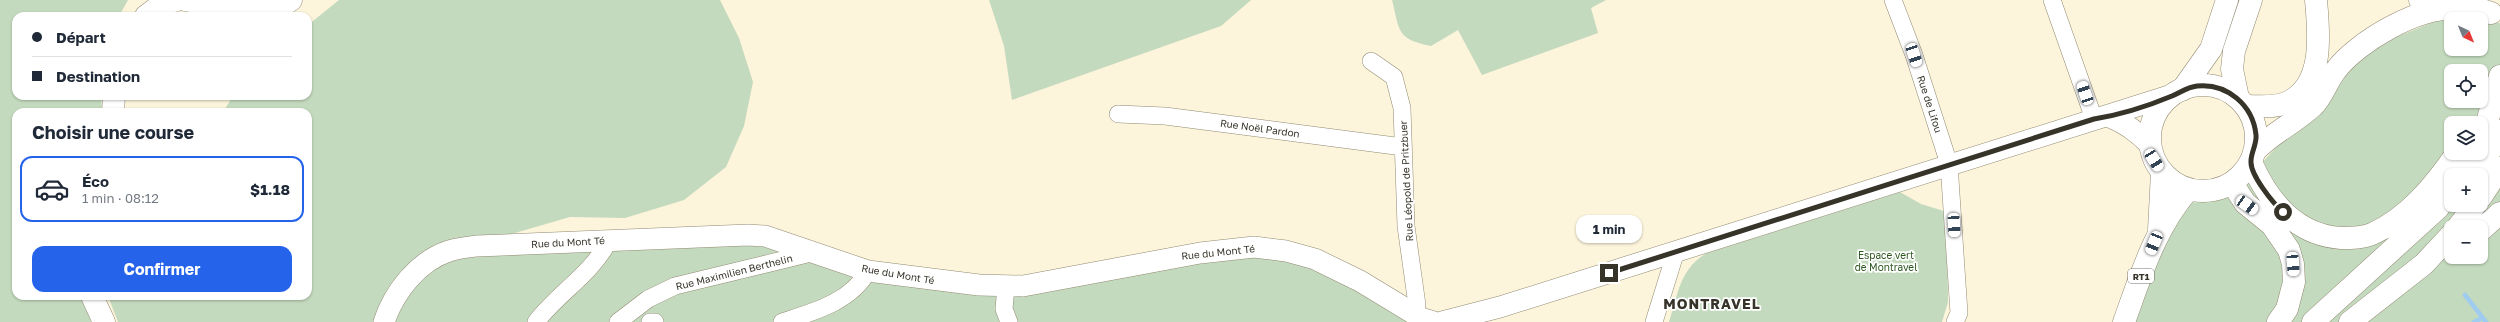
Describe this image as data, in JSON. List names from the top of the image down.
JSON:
{
  "streets": {
    "main road": ["RT1"],
    "street": [
      "Rue de Lifou",
      "Rue Noël Pardon",
      "Rue Léopold de Pritzbuer",
      "Rue du Mont Té",
      "Rue Maximilien Berthelin"
    ]
  },
  "crossings": [
    ["Rue Noël Pardon", "Rue Léopold de Pritzbuer"],
    ["Rue Léopold de Pritzbuer", "Rue du Mont Té"],
    ["Rue du Mont Té", "Rue Maximilien Berthelin"]
  ],
  "districts": ["MONTRAVEL"],
  "parks": ["Espace vert de Montravel"],
  "north": "bottom right",
  "page": {
    "map_buttons": ["+", "−"],
    "banner": ["Départ", "Destination"],
    "heading": "Choisir une course",
    "list": [
      {
        "name": "Éco",
        "note": "1 min · 08:12",
        "value": "$1.18"
      }
    ],
    "bubble": "1 min",
    "buttons": "Confirmer"
  }
}
